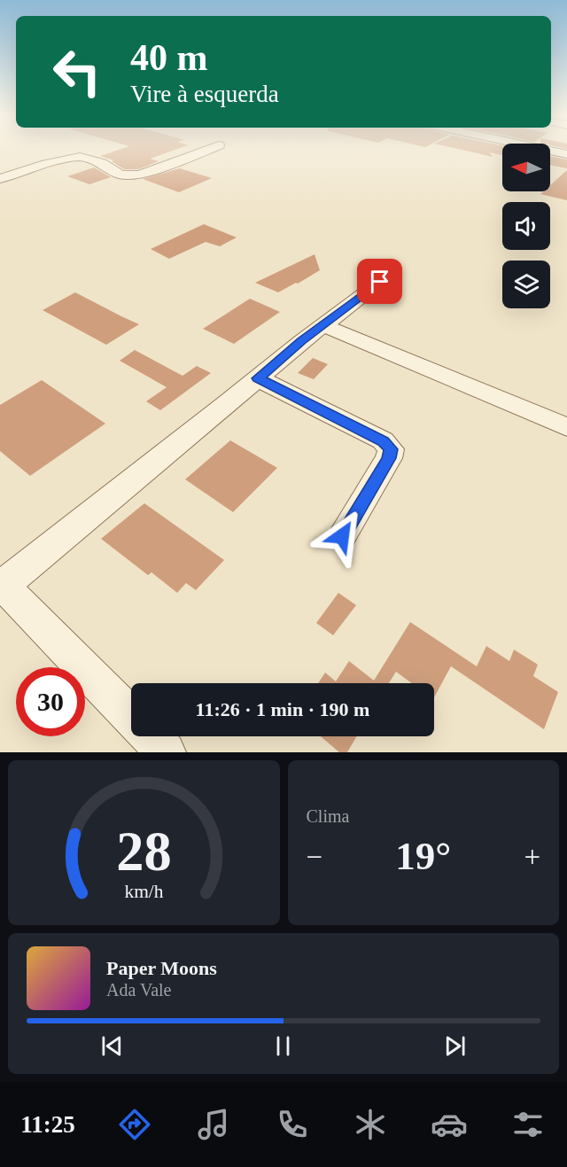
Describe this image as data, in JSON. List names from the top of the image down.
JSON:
{
  "north": "left",
  "page": {
    "turn": ["40 m", "Vire à esquerda"],
    "limit": "30",
    "trip": "11:26 · 1 min · 190 m",
    "tile": "Clima",
    "heat": ["−", "19°", "+"],
    "song": ["Paper Moons", "Ada Vale"],
    "tabs": "11:25",
    "gauge": ["28", "km/h"]
  }
}
